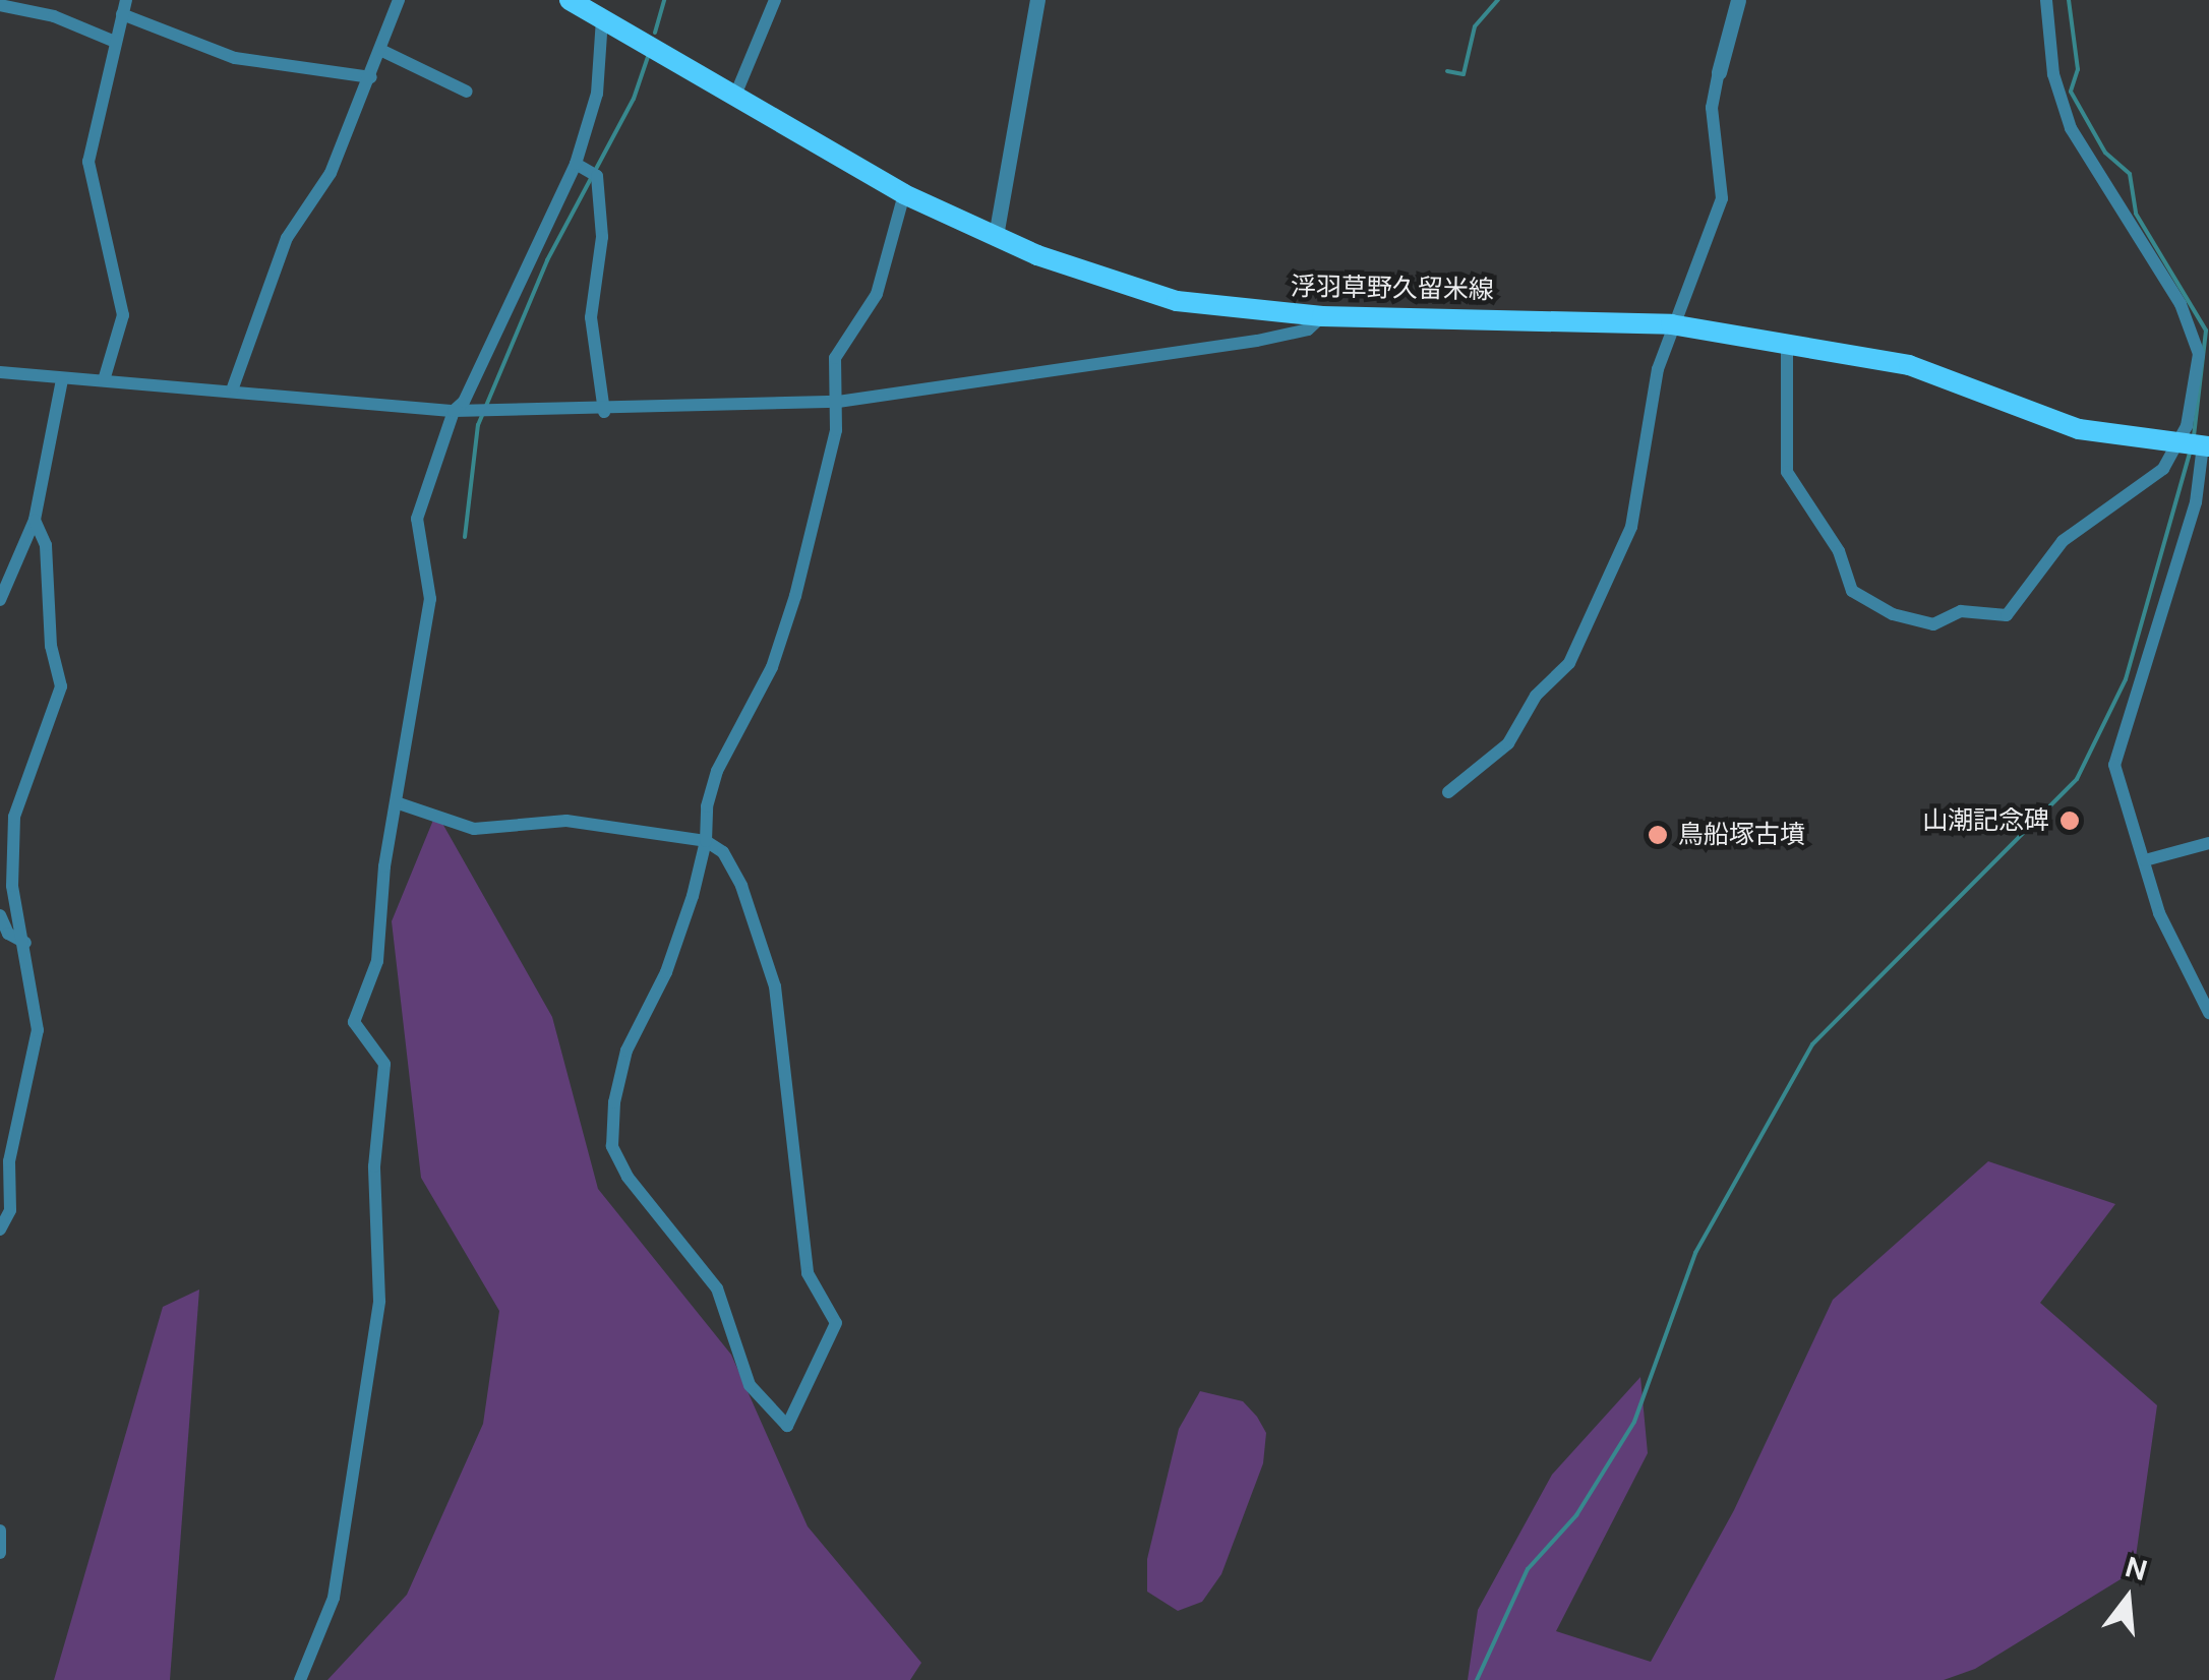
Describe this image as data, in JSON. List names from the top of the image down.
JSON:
{
  "streets": {
    "main road": ["浮羽草野久留米線"]
  },
  "places": ["山潮記念碑", "鳥船塚古墳"],
  "north": "top"
}
